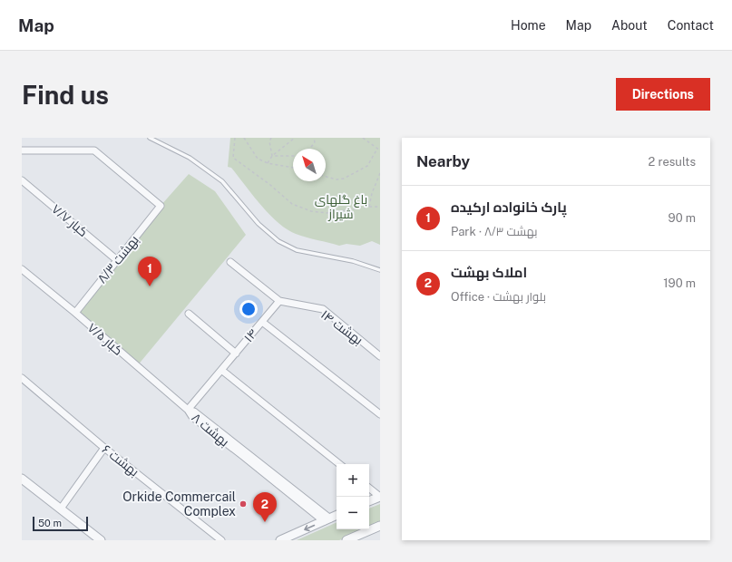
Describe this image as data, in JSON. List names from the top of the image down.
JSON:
{
  "streets": {
    "street": [
      "۷/۷ کبار",
      "بهشت ۸/۳",
      "۱۴ بهشت",
      "۱۴",
      "۷/۵ کبار",
      "۸ بهشت",
      "۶ بهشت"
    ]
  },
  "crossings": [
    ["۷/۷ کبار", "بهشت ۸/۳"],
    ["بهشت ۸/۳", "۷/۵ کبار"],
    ["۱۴ بهشت", "۱۴"],
    ["۱۴", "۷/۵ کبار"],
    ["۱۴", "۸ بهشت"],
    ["۷/۵ کبار", "۸ بهشت"]
  ],
  "parks": ["باغ گلهای شیراز"],
  "places": ["Orkide Commercail Complex"],
  "scale_bar": "50 m",
  "north": "top left",
  "page": {
    "header": "Map",
    "nav": [
      "Home",
      "Map",
      "About",
      "Contact"
    ],
    "buttons": "Directions",
    "title": "Find us",
    "heading": ["Nearby", "2 results"],
    "list": [
      {
        "mark": "1",
        "name": "پارک خانواده ارکیده",
        "note": "Park · بهشت ۸/۳",
        "value": "90 m"
      },
      {
        "mark": "2",
        "name": "املاک بهشت",
        "note": "Office · بلوار بهشت",
        "value": "190 m"
      }
    ],
    "pins": ["1", "2"],
    "map_buttons": ["+", "−"],
    "scale": "50 m"
  }
}
